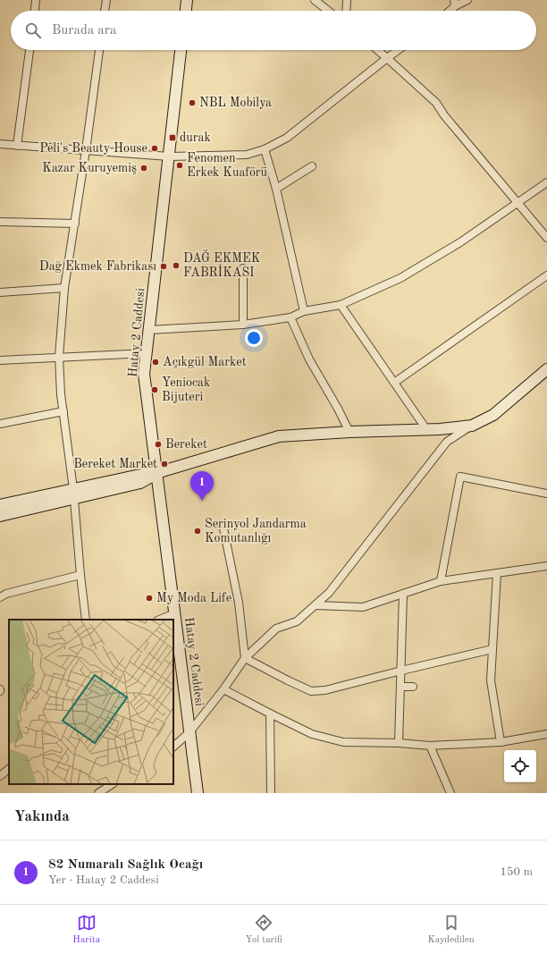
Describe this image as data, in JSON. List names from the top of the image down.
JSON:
{
  "streets": {
    "street": ["Hatay 2 Caddesi"]
  },
  "places": {
    "other": [
      "NBL Mobilya",
      "Peli's Beauty House",
      "Fenomen Erkek Kuaförü",
      "Kazar Kuruyemiş",
      "DAĞ EKMEK FABRİKASI",
      "Dağ Ekmek Fabrikası",
      "Açıkgül Market",
      "Yeniocak Bijuteri",
      "Bereket",
      "Bereket Market",
      "Serinyol Jandarma Komutanlığı",
      "My Moda Life"
    ],
    "transit": ["durak"]
  },
  "page": {
    "search": "Burada ara",
    "pins": "1",
    "heading": "Yakında",
    "list": [
      {
        "mark": "1",
        "name": "82 Numaralı Sağlık Ocağı",
        "note": "Yer · Hatay 2 Caddesi",
        "value": "150 m"
      }
    ],
    "nav": ["Harita", "Yol tarifi", "Kaydedilen"]
  }
}
